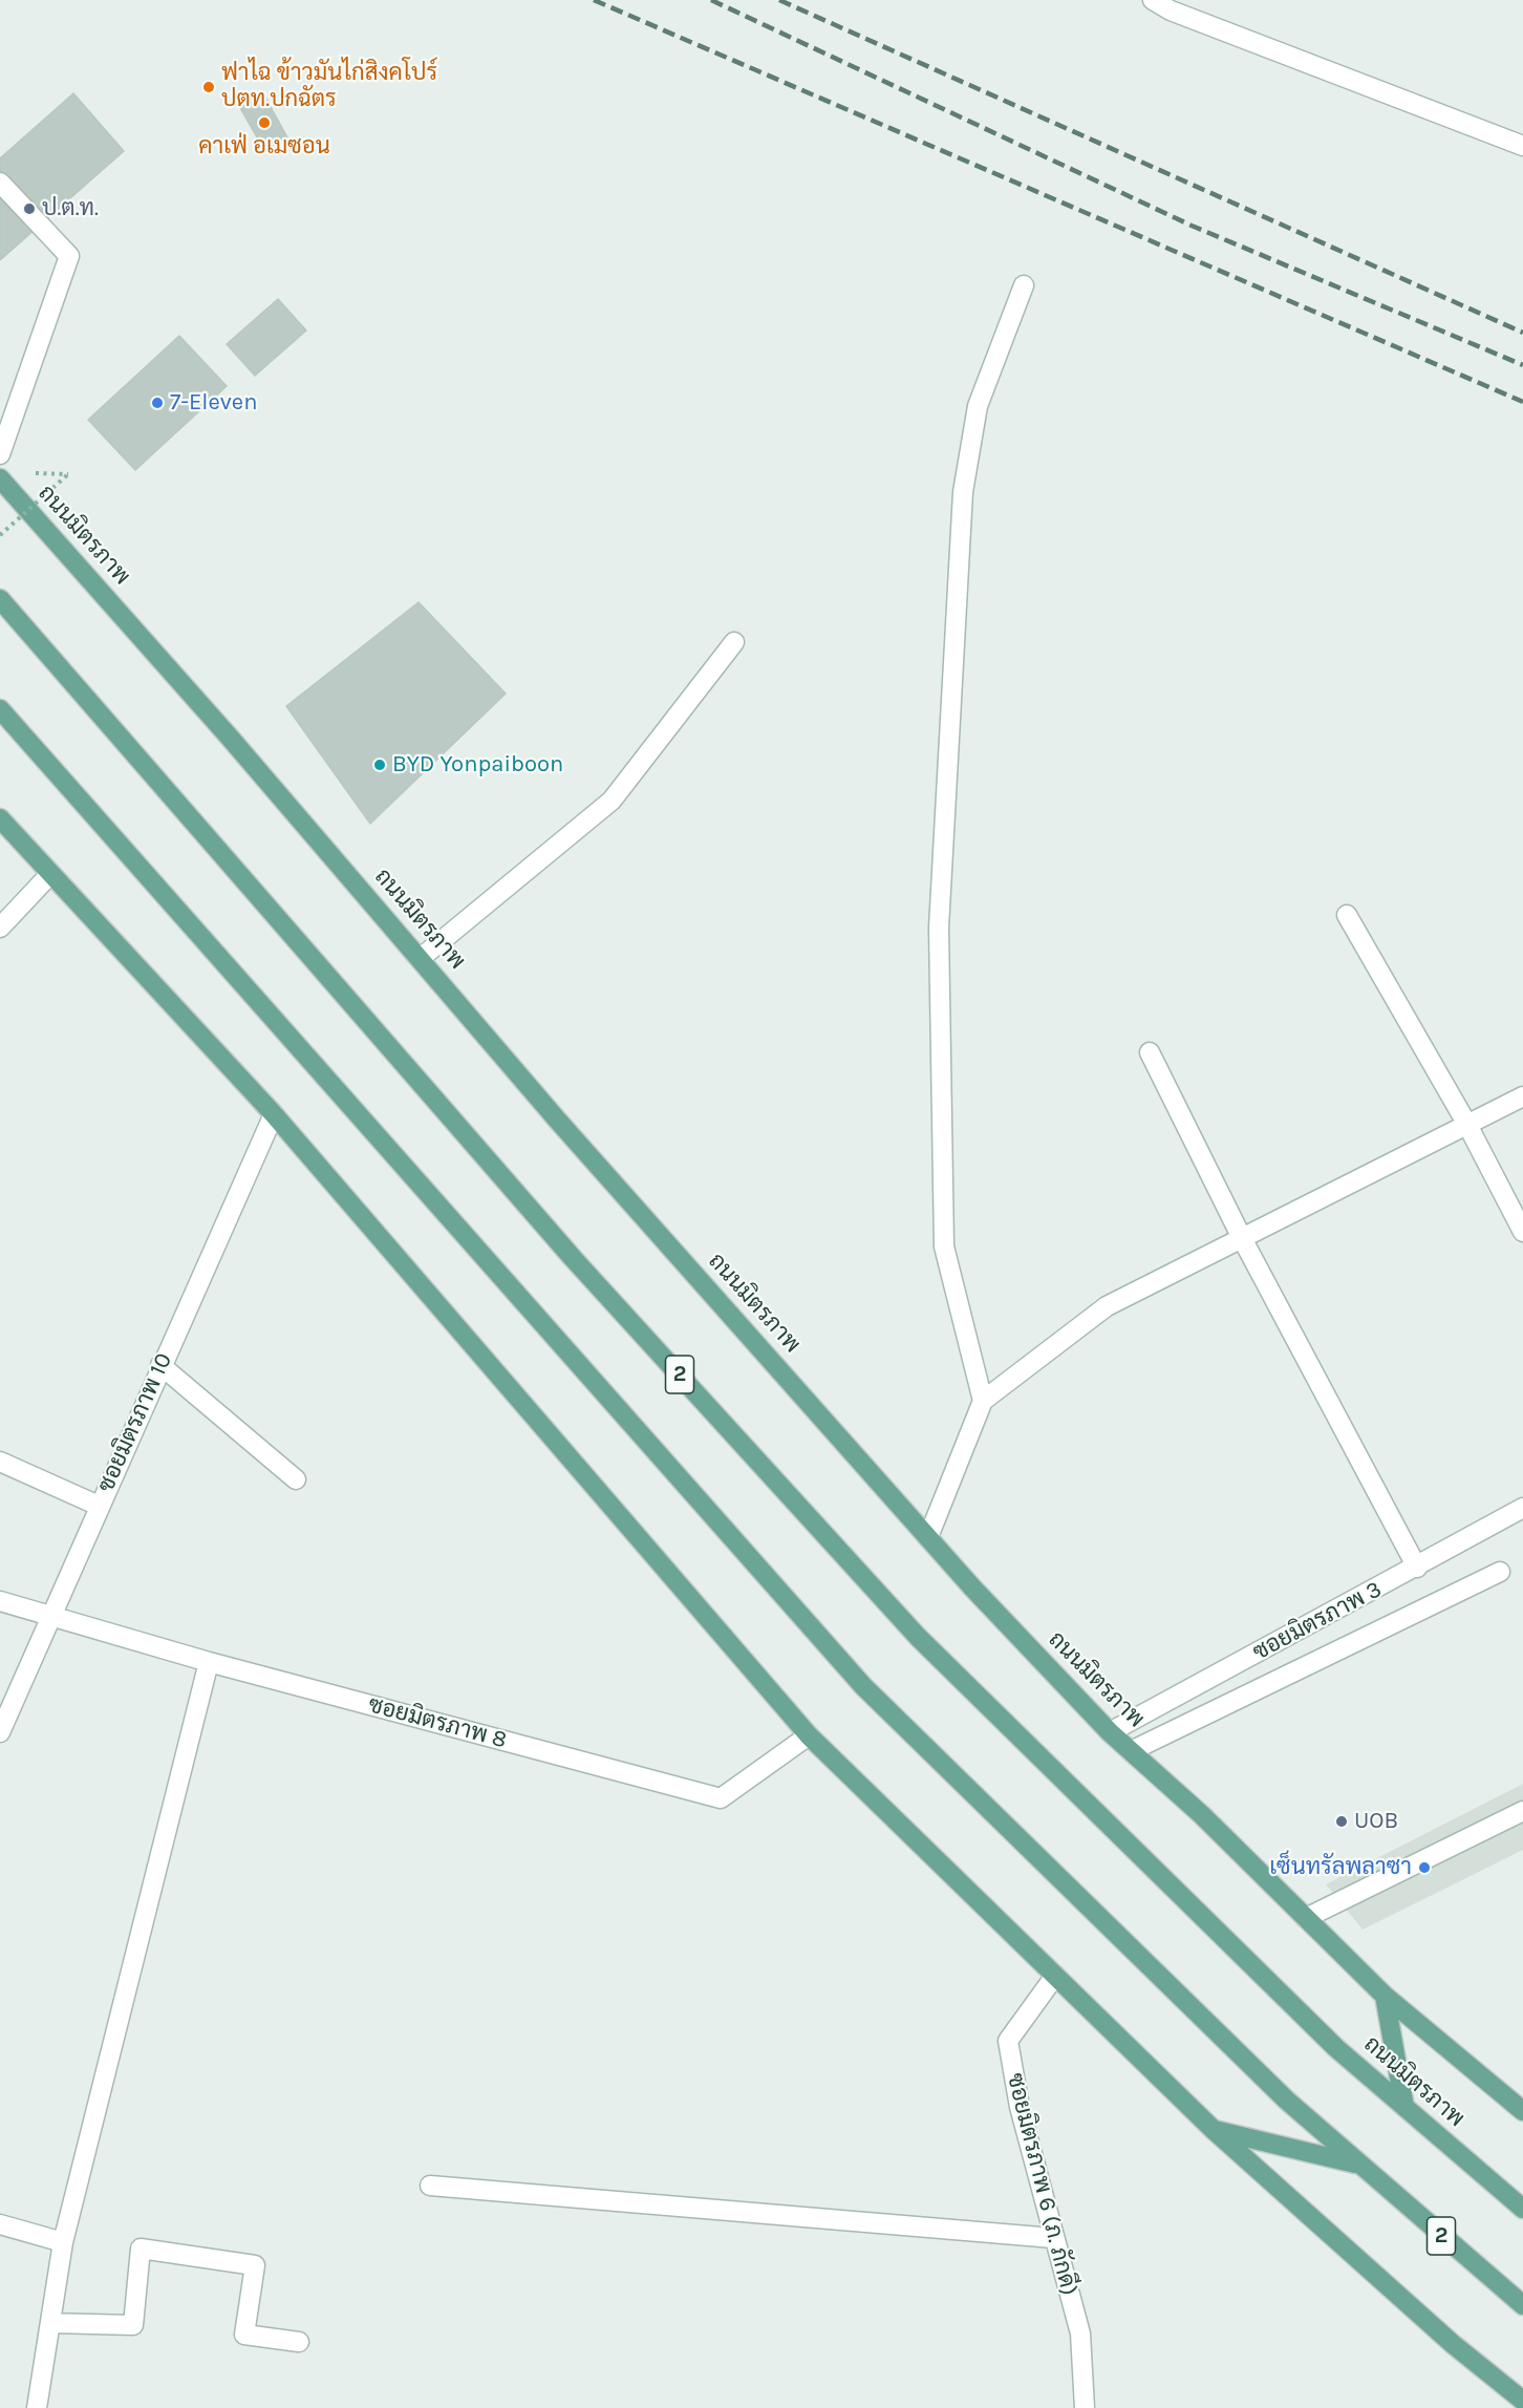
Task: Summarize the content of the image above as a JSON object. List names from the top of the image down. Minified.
{"streets":{"main road":["ถนนมิตรภาพ","2"],"street":["ซอยมิตรภาพ 10","ซอยมิตรภาพ 3","ซอยมิตรภาพ 8","ซอยมิตรภาพ 6 (ภ. ภักดี)"]},"crossings":[["ถนนมิตรภาพ","ซอยมิตรภาพ 3"],["ซอยมิตรภาพ 10","ซอยมิตรภาพ 8"]],"places":["ฟาไฉ ข้าวมันไก่สิงคโปร์ ปตท.ปกฉัตร","คาเฟ่ อเมซอน","ป.ต.ท.","7-Eleven","BYD Yonpaiboon","UOB","เซ็นทรัลพลาซา"]}
